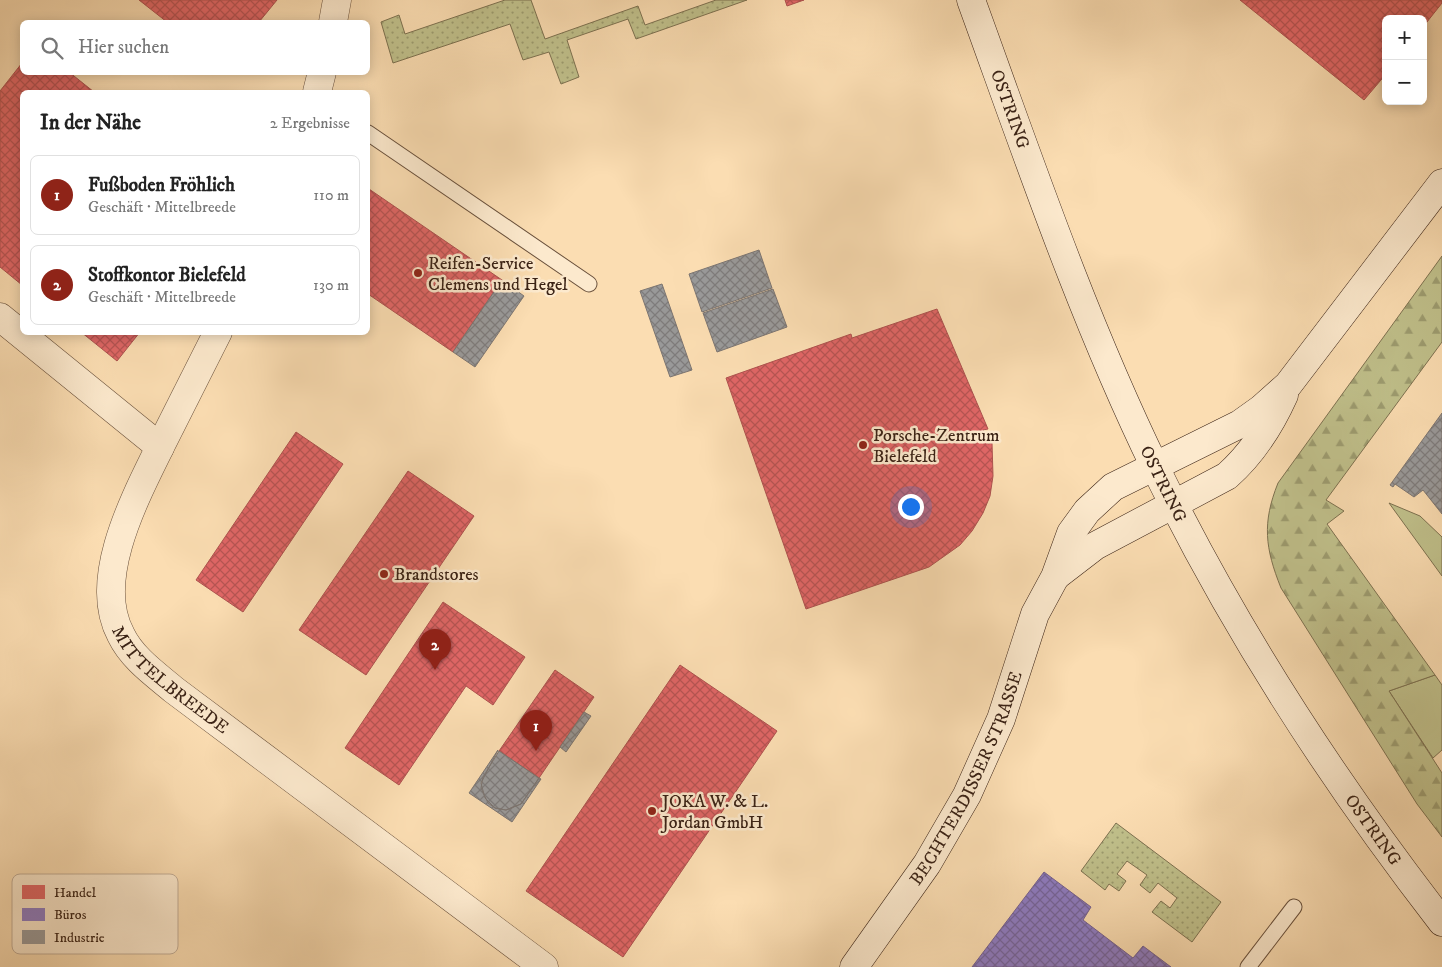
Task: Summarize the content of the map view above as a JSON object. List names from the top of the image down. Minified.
{"streets":{"street":["OSTRING","MITTELBREEDE","BECHTERDISSER STRASSE"]},"crossings":[["OSTRING","BECHTERDISSER STRASSE"]],"places":["Reifen-Service Clemens und Hegel","Porsche-Zentrum Bielefeld","Brandstores","JOKA W. & L. Jordan GmbH"],"legend":["Handel","Büros","Industrie"],"page":{"map_buttons":["+","−"],"search":"Hier suchen","heading":["In der Nähe","2 Ergebnisse"],"list":[{"mark":"1","name":"Fußboden Fröhlich","note":"Geschäft · Mittelbreede","value":"110 m"},{"mark":"2","name":"Stoffkontor Bielefeld","note":"Geschäft · Mittelbreede","value":"130 m"}],"pins":["2","1"]}}
